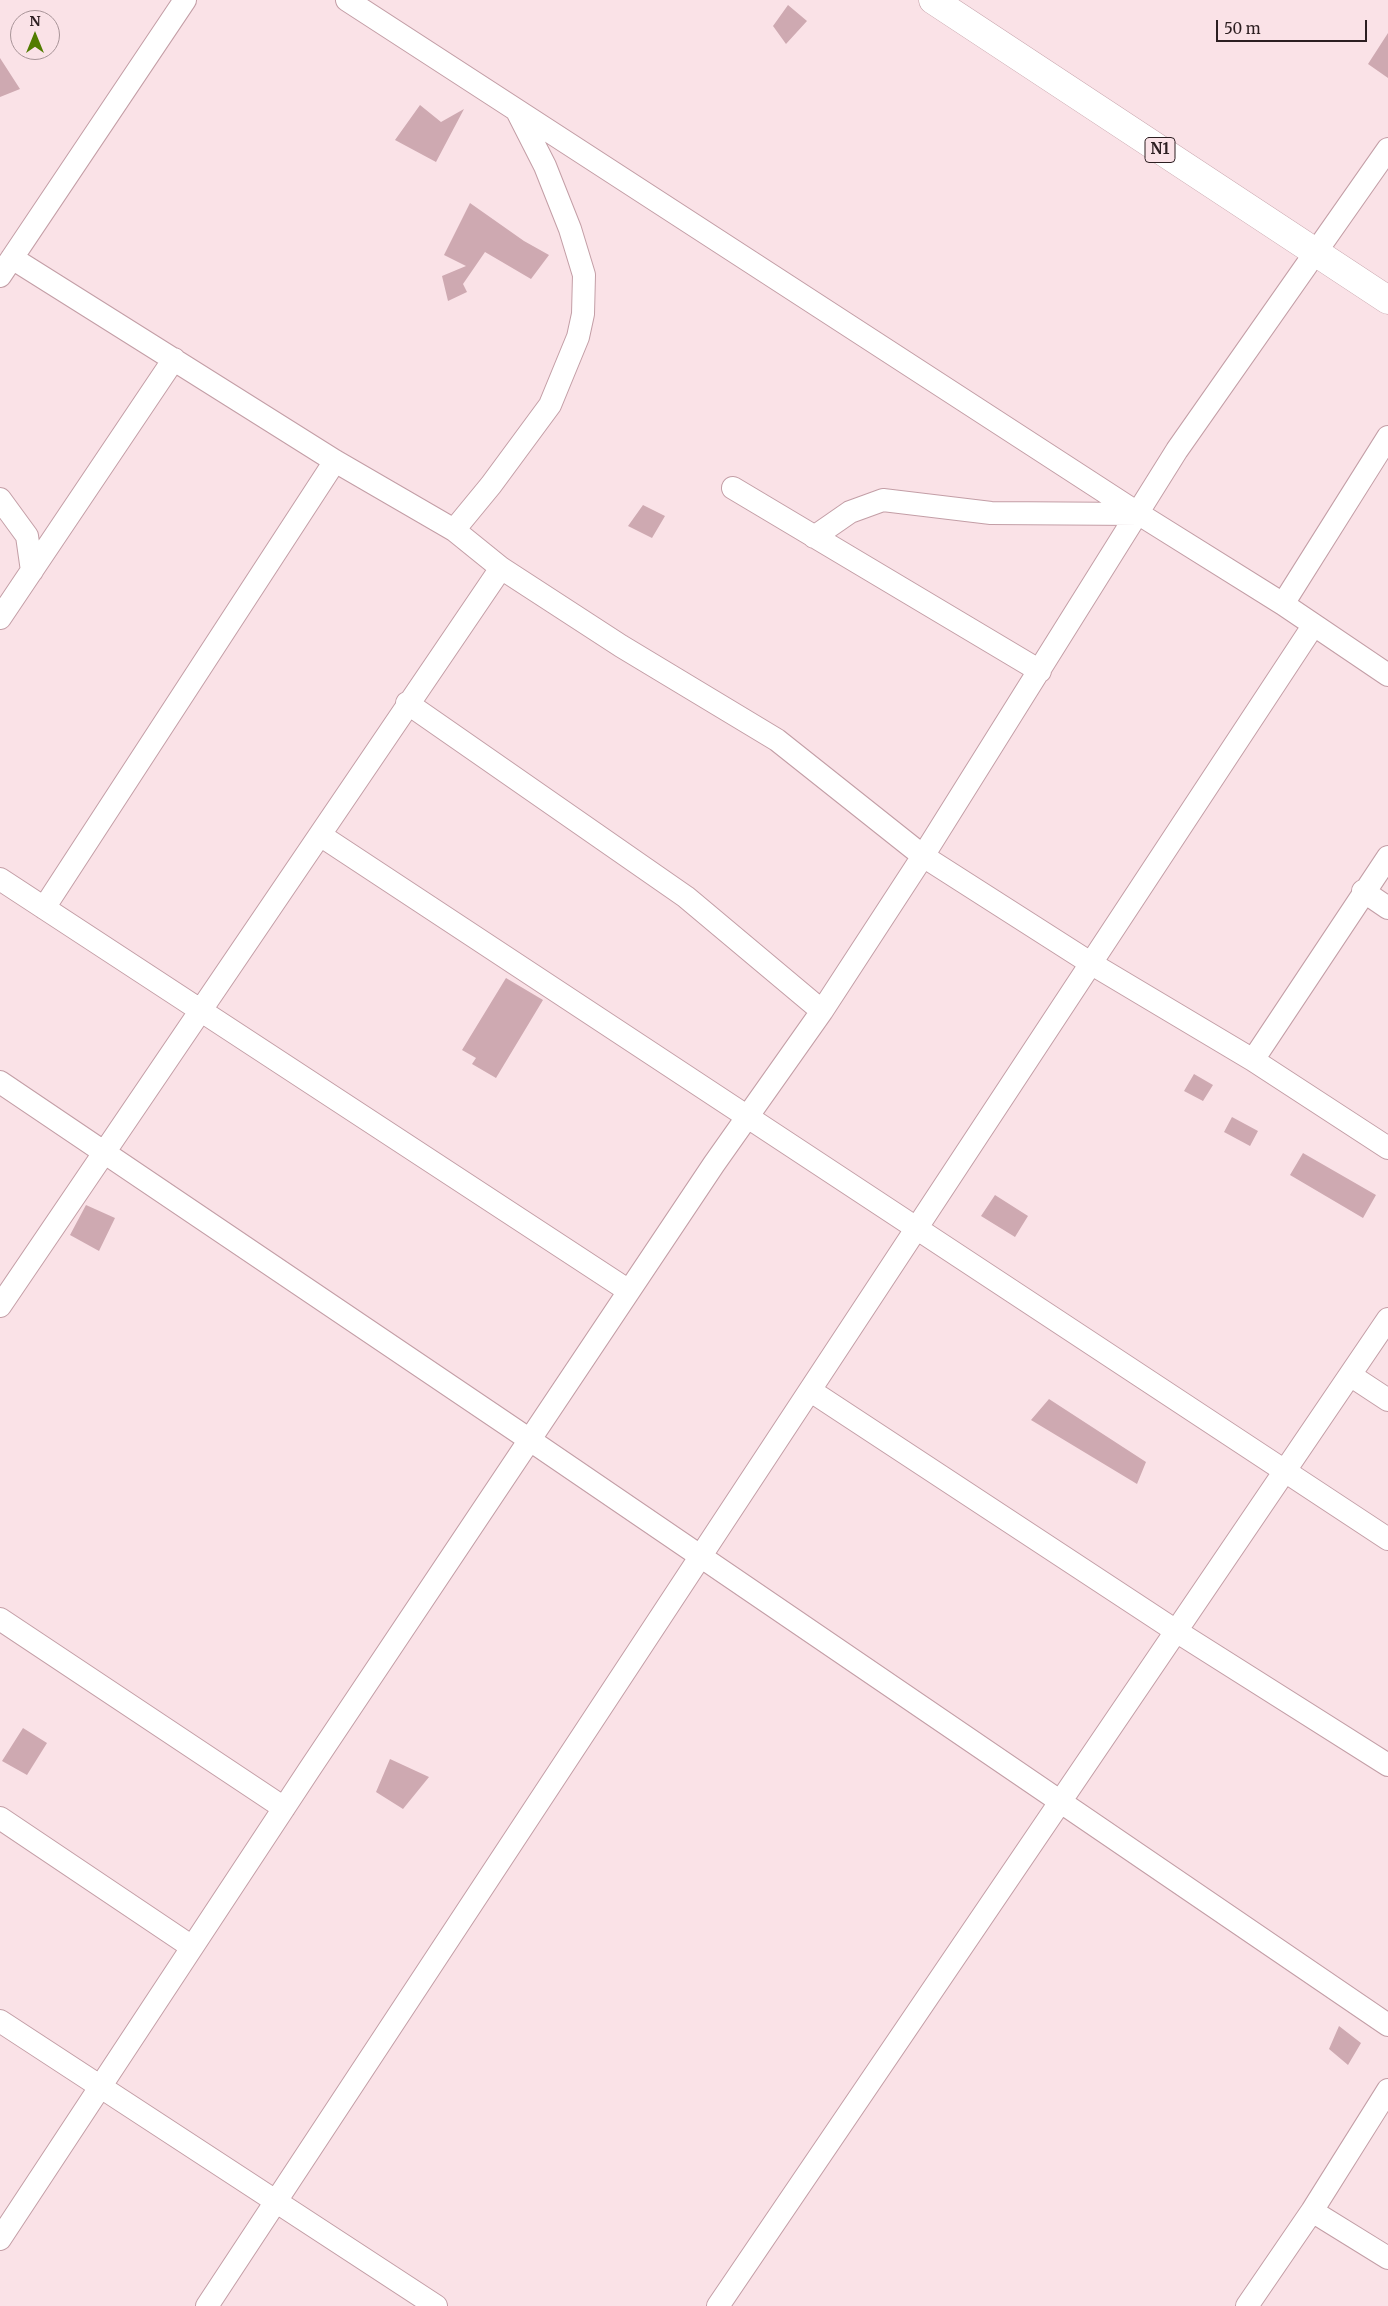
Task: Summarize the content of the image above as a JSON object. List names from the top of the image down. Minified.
{"streets":{"main road":["N1"]},"scale_bar":"50 m","north":"top"}
